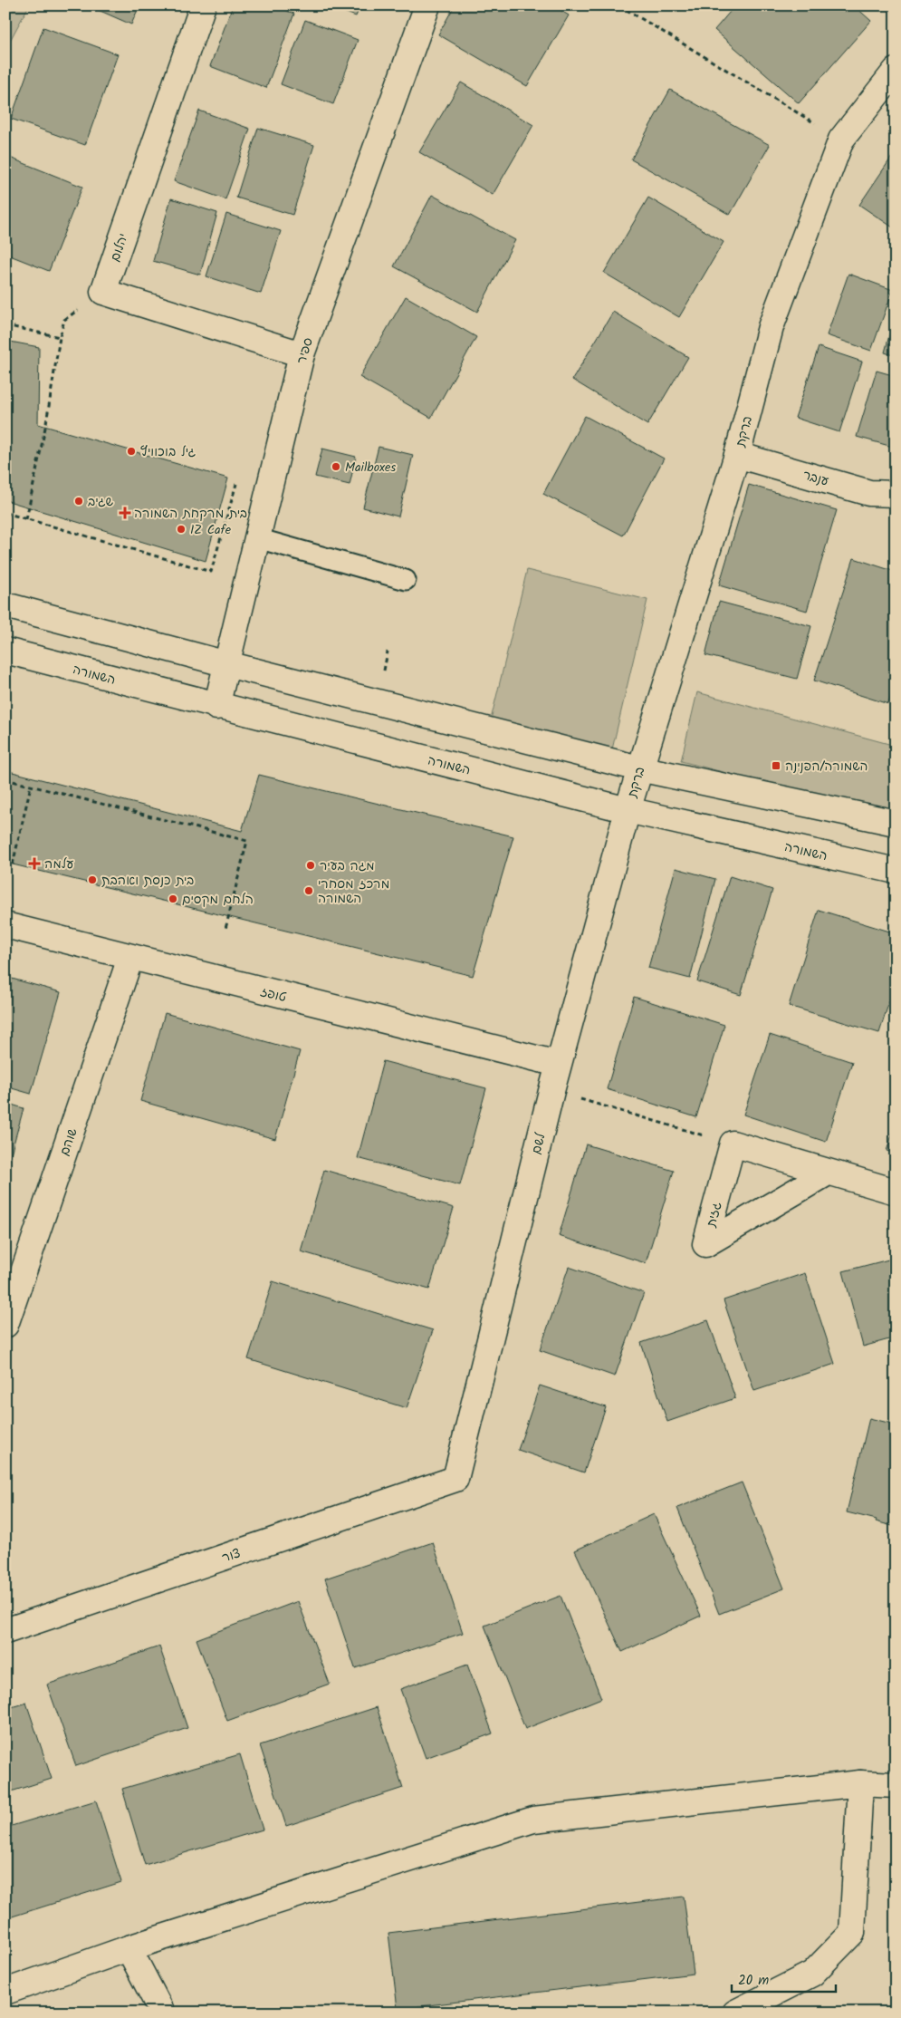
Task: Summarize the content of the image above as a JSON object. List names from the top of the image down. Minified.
{"streets":{"street":["יהלום","ספיר","ברקת","ענבר","השמורה","טופז","שוהם","לשם","גזית","צור"]},"crossings":[["ספיר","השמורה"],["ברקת","ענבר"],["ברקת","השמורה"],["טופז","שוהם"],["טופז","לשם"],["לשם","צור"]],"places":{"other":["גיל בוכוויץ","Mailboxes","שגיב","IZ Cafe","מגה בעיר","בית כנסת ואהבת","מרכז מסחרי השמורה","הלחם מקסים"],"health":["בית מרקחת השמורה","עלמה"],"transit":["השמורה/הפנינה"]},"scale_bar":"20 m"}
